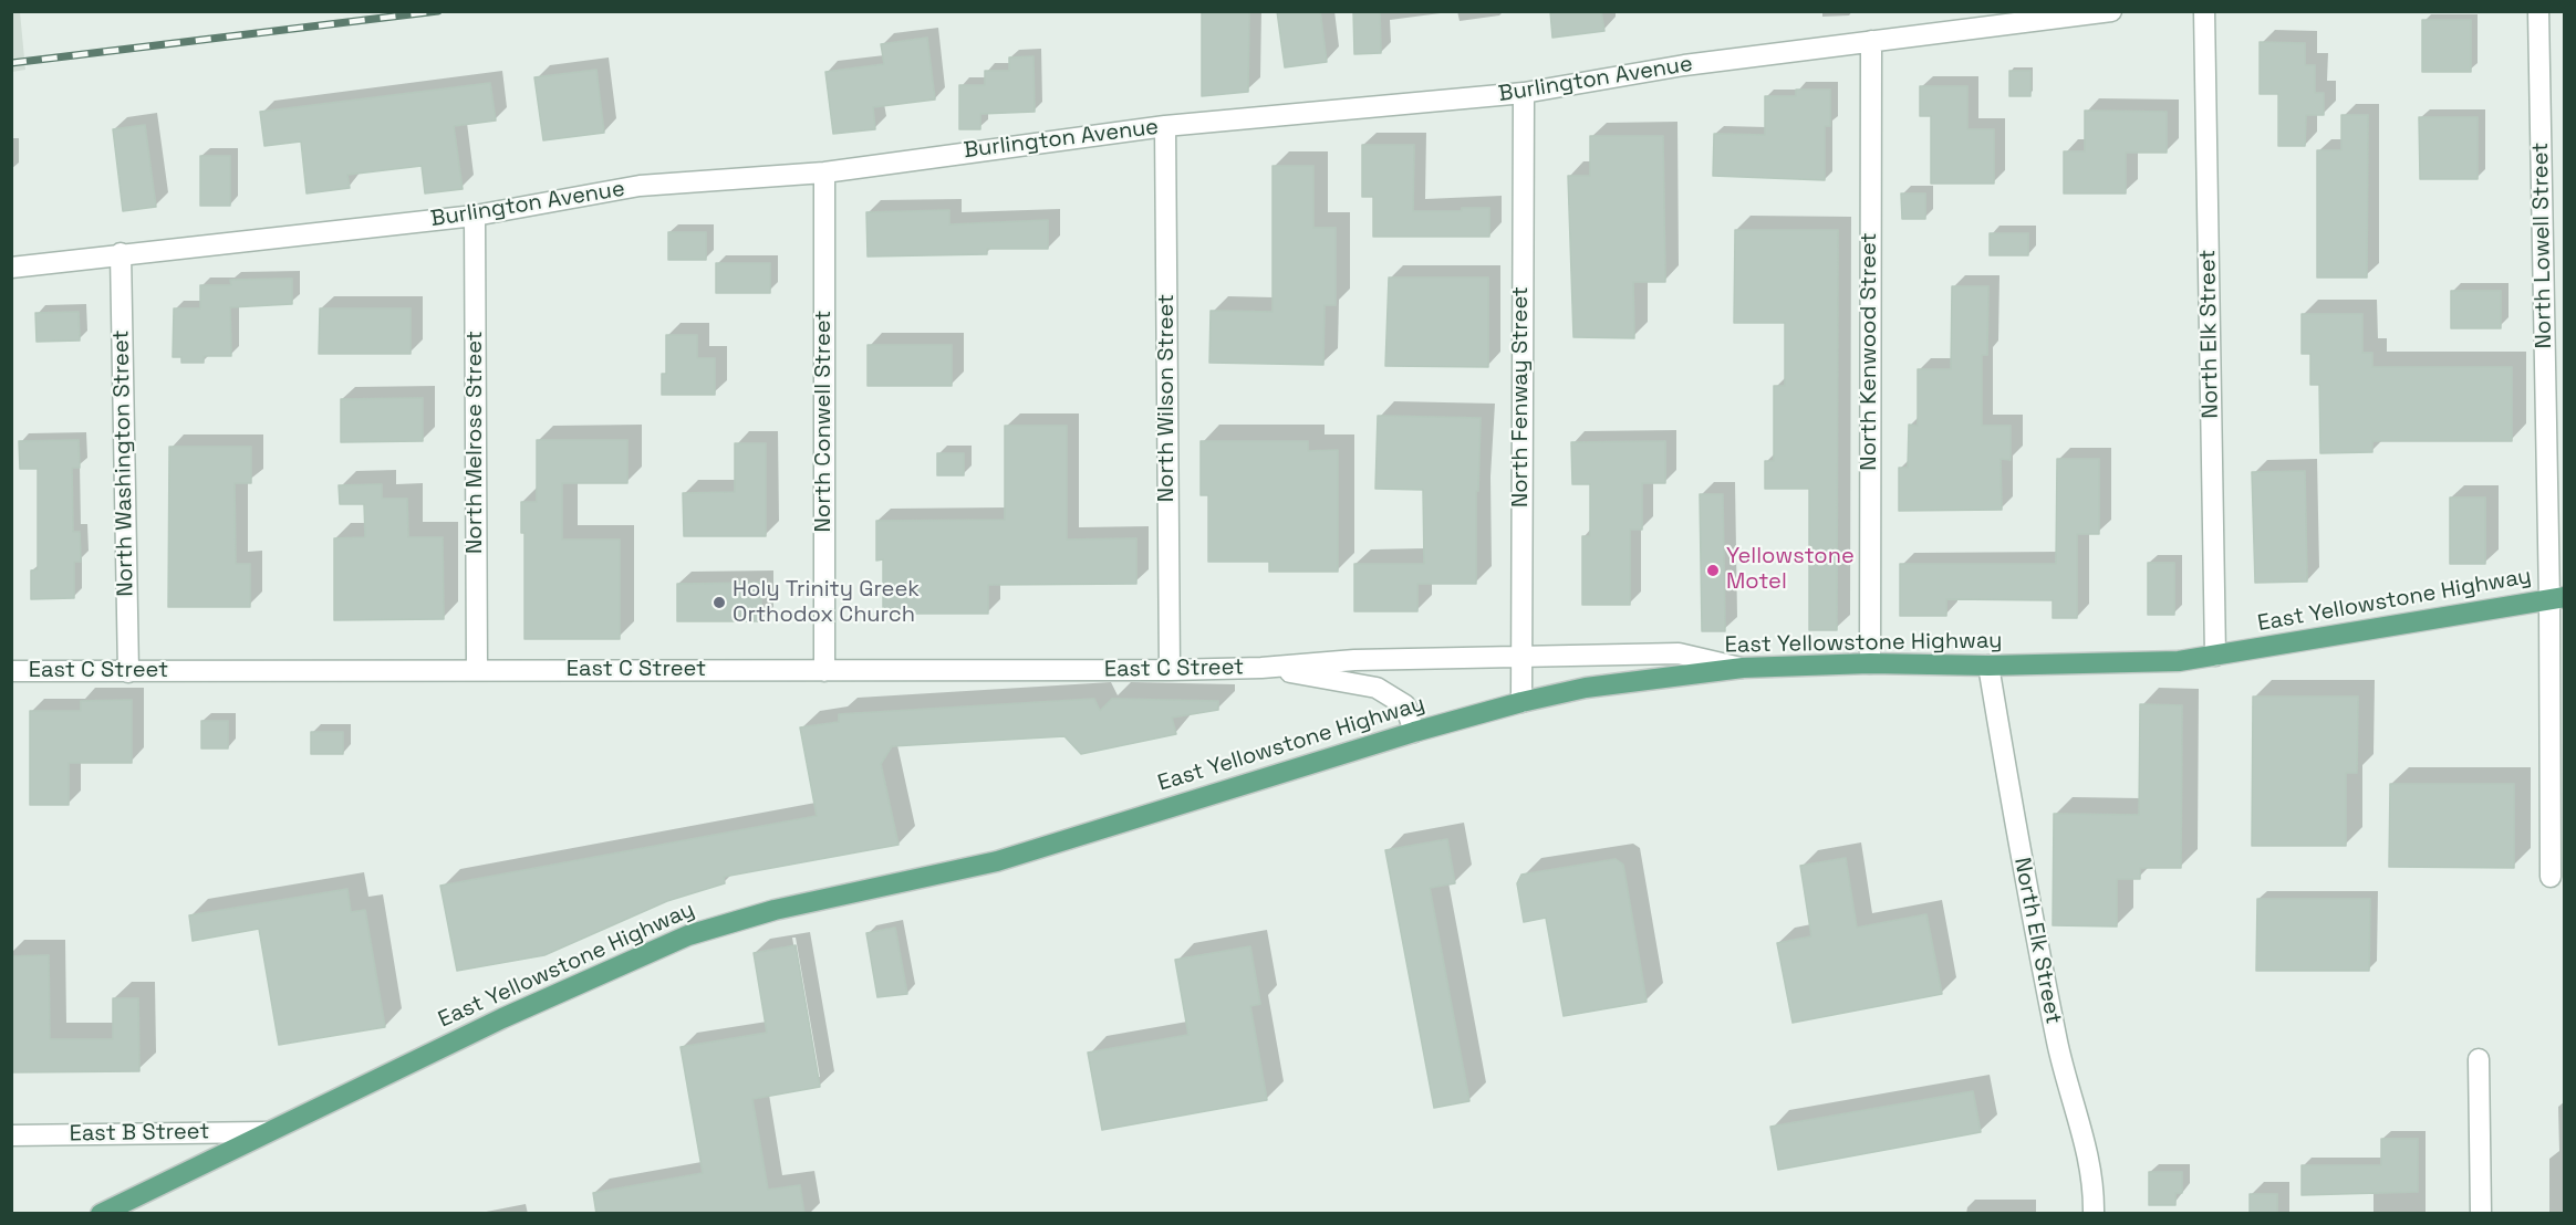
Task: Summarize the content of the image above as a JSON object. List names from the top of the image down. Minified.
{"streets":{"main road":["East Yellowstone Highway"],"street":["Burlington Avenue","North Lowell Street","North Elk Street","North Kenwood Street","North Fenway Street","North Wilson Street","North Conwell Street","North Melrose Street","North Washington Street","East C Street","East B Street"]},"crossings":[["Burlington Avenue","North Kenwood Street"],["Burlington Avenue","North Fenway Street"],["Burlington Avenue","North Wilson Street"],["Burlington Avenue","North Conwell Street"],["Burlington Avenue","North Melrose Street"],["Burlington Avenue","North Washington Street"],["North Lowell Street","East Yellowstone Highway"],["North Elk Street","East Yellowstone Highway"],["North Kenwood Street","East Yellowstone Highway"],["North Fenway Street","East Yellowstone Highway"],["North Fenway Street","East C Street"],["North Wilson Street","East C Street"],["North Conwell Street","East C Street"],["North Melrose Street","East C Street"],["North Washington Street","East C Street"],["East Yellowstone Highway","East C Street"],["East Yellowstone Highway","East B Street"]],"places":["Yellowstone Motel","Holy Trinity Greek Orthodox Church"]}
